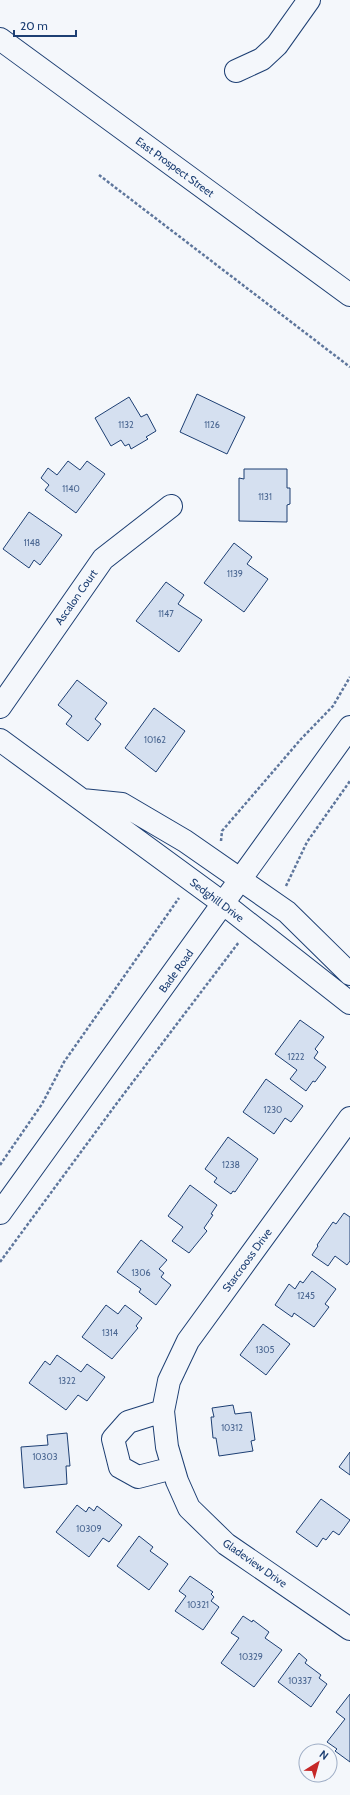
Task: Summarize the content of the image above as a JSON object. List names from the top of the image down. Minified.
{"streets":{"street":["East Prospect Street","Ascalon Court","Sedghill Drive","Bade Road","Starcrooss Drive","Gladeview Drive"]},"crossings":[["Sedghill Drive","Bade Road"],["Starcrooss Drive","Gladeview Drive"]],"house_numbers":["1132","1126","1140","1131","1148","1139","1147","10162","1222","1230","1238","1306","1245","1314","1305","1322","10312","10303","10309","10321","10329","10337"],"scale_bar":"20 m","north":"top right"}
